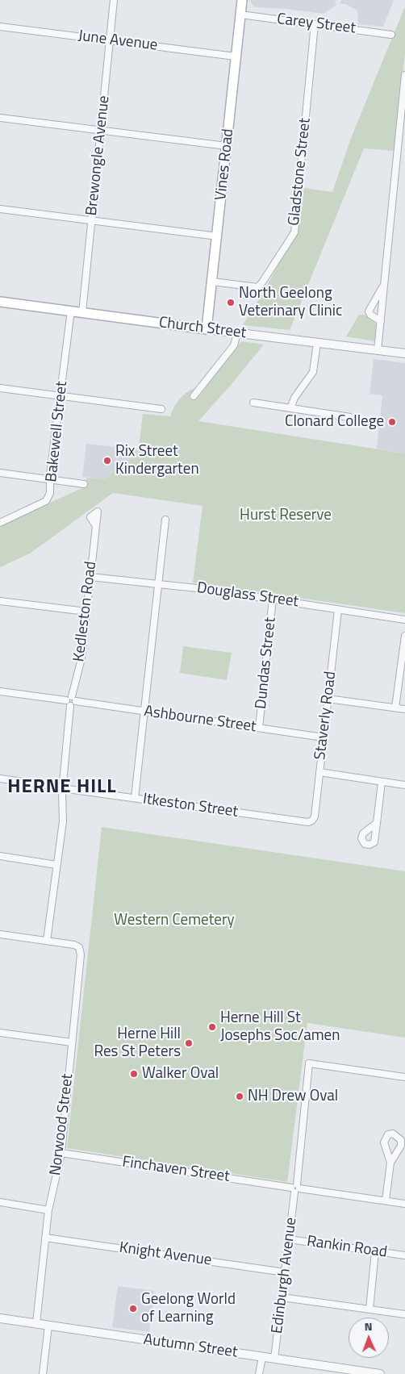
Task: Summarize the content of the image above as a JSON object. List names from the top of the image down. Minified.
{"streets":{"main road":["Vines Road","Church Street"],"street":["Carey Street","June Avenue","Brewongle Avenue","Gladstone Street","Bakewell Street","Douglass Street","Kedleston Road","Dundas Street","Staverly Road","Ashbourne Street","Itkeston Street","Norwood Street","Finchaven Street","Rankin Road","Knight Avenue","Edinburgh Avenue","Autumn Street"]},"crossings":[["Carey Street","Vines Road"],["Carey Street","Gladstone Street"],["June Avenue","Brewongle Avenue"],["June Avenue","Vines Road"],["Brewongle Avenue","Church Street"],["Vines Road","Gladstone Street"],["Vines Road","Church Street"],["Church Street","Bakewell Street"],["Douglass Street","Kedleston Road"],["Douglass Street","Dundas Street"],["Douglass Street","Staverly Road"],["Kedleston Road","Ashbourne Street"],["Dundas Street","Ashbourne Street"],["Staverly Road","Ashbourne Street"],["Staverly Road","Itkeston Street"],["Norwood Street","Finchaven Street"],["Norwood Street","Knight Avenue"],["Norwood Street","Autumn Street"],["Finchaven Street","Edinburgh Avenue"],["Rankin Road","Edinburgh Avenue"],["Knight Avenue","Edinburgh Avenue"],["Edinburgh Avenue","Autumn Street"]],"districts":["HERNE HILL"],"parks":["Hurst Reserve","Western Cemetery"],"places":["North Geelong Veterinary Clinic","Clonard College","Rix Street Kindergarten","Herne Hill St Josephs Soc/amen","Herne Hill Res St Peters","Walker Oval","NH Drew Oval","Geelong World of Learning"],"north":"top"}
